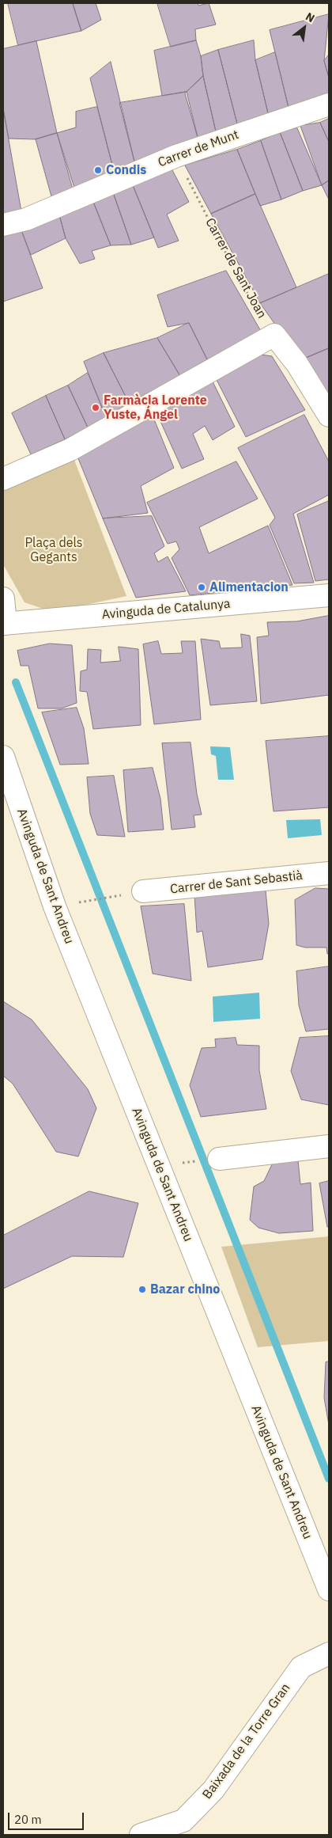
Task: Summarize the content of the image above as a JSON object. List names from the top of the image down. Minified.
{"streets":{"street":["Carrer de Munt","Avinguda de Catalunya","Avinguda de Sant Andreu","Carrer de Sant Sebastià","Baixada de la Torre Gran"],"path":["Carrer de Sant Joan"]},"crossings":[["Carrer de Munt","Carrer de Sant Joan"]],"parks":["Plaça dels Gegants"],"places":["Condis","Farmàcia Lorente Yuste, Ángel","Alimentacion","Bazar chino"],"scale_bar":"20 m","north":"top right"}
